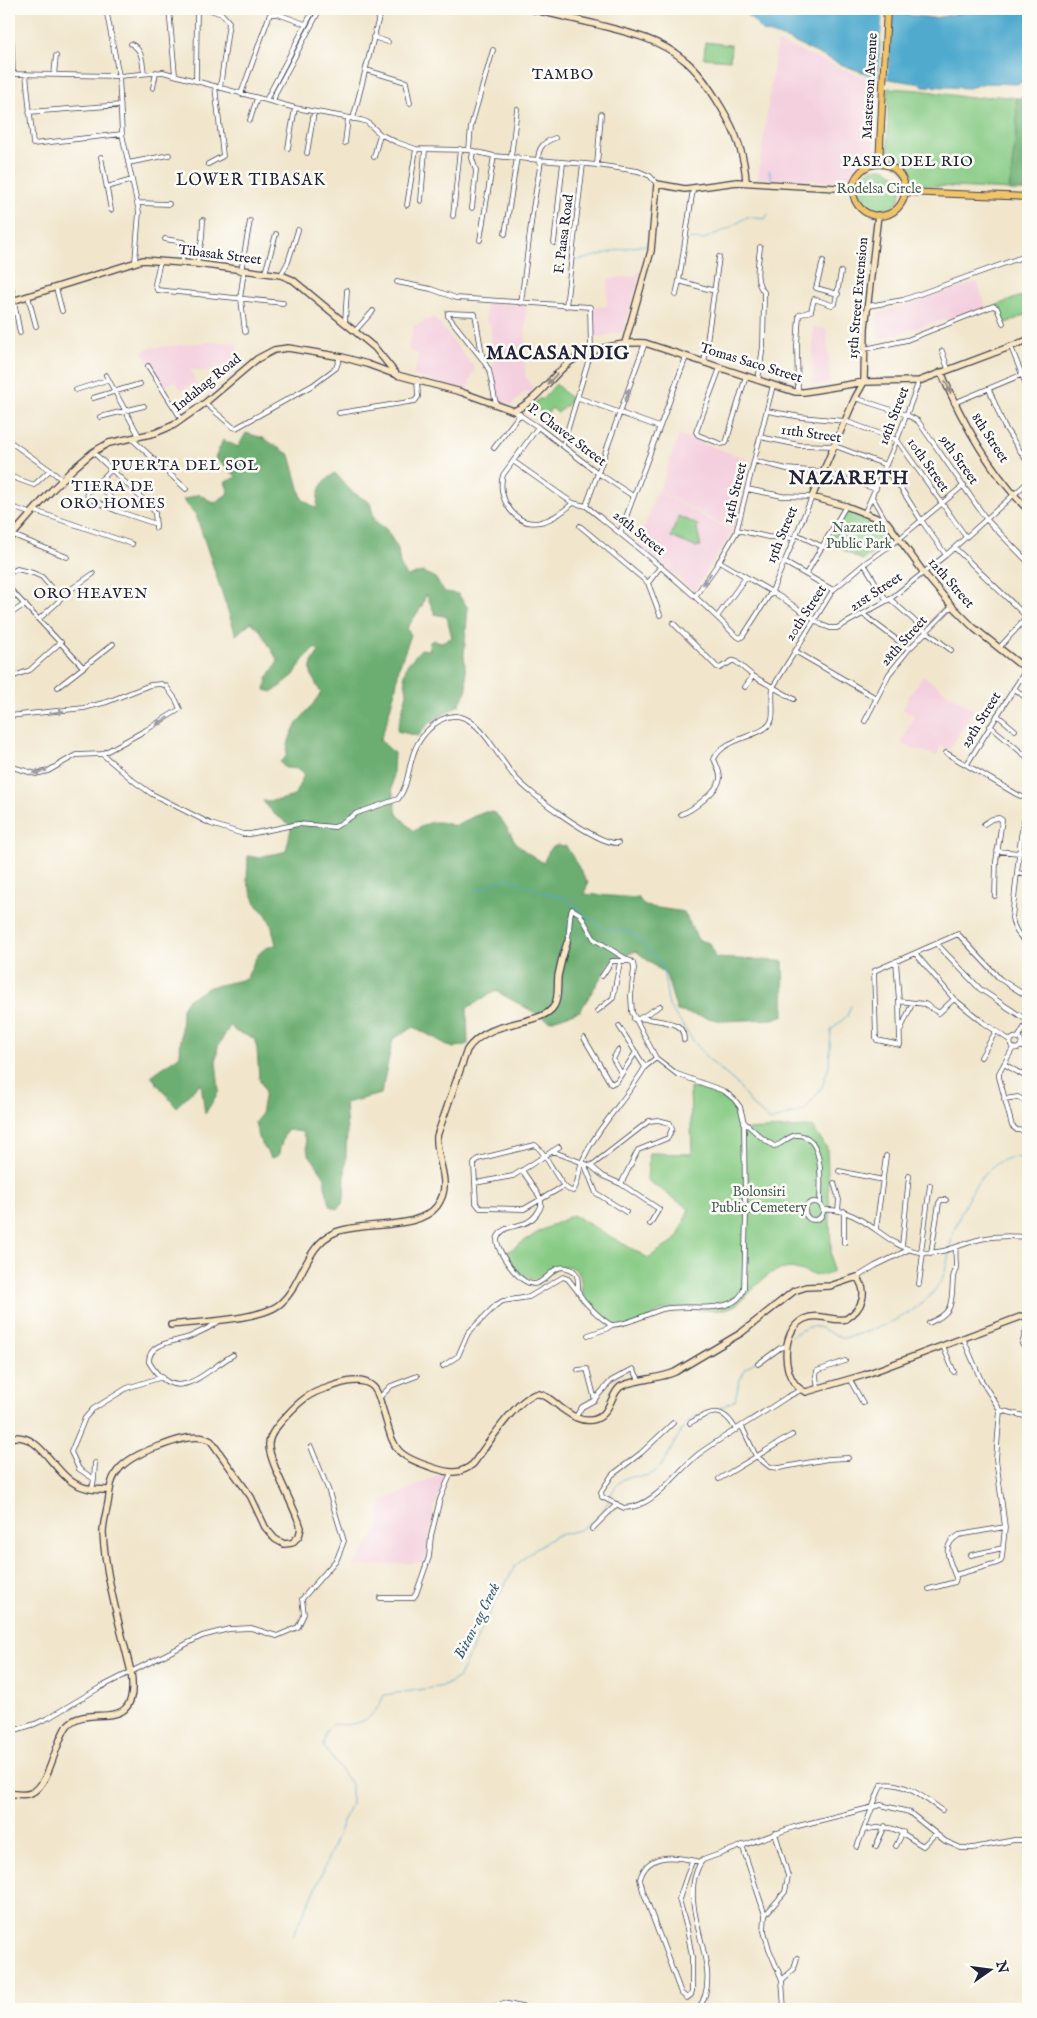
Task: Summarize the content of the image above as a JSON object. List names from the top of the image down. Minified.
{"streets":{"main road":["Masterson Avenue","Tibasak Street","15th Street Extension","Tomas Saco Street","Indahag Road","P. Chavez Street","8th Street","15th Street","12th Street"],"street":["F. Paasa Road","16th Street","11th Street","9th Street","10th Street","14th Street","26th Street","21st Street","20th Street","28th Street","29th Street"]},"crossings":[["Masterson Avenue","15th Street Extension"],["Tibasak Street","Indahag Road"],["Tibasak Street","P. Chavez Street"],["15th Street Extension","Tomas Saco Street"],["15th Street Extension","15th Street"],["Tomas Saco Street","16th Street"],["Tomas Saco Street","P. Chavez Street"],["Tomas Saco Street","8th Street"],["Tomas Saco Street","14th Street"],["Tomas Saco Street","15th Street"],["Indahag Road","P. Chavez Street"],["16th Street","11th Street"],["16th Street","9th Street"],["16th Street","10th Street"],["16th Street","12th Street"],["11th Street","14th Street"],["11th Street","15th Street"],["11th Street","21st Street"],["11th Street","20th Street"],["8th Street","21st Street"],["9th Street","15th Street"],["9th Street","21st Street"],["9th Street","20th Street"],["10th Street","14th Street"],["10th Street","15th Street"],["10th Street","21st Street"],["10th Street","20th Street"],["14th Street","26th Street"],["14th Street","21st Street"],["26th Street","15th Street"],["15th Street","21st Street"],["12th Street","21st Street"],["12th Street","20th Street"],["12th Street","28th Street"],["12th Street","29th Street"],["21st Street","20th Street"]],"districts":["TAMBO","PASEO DEL RIO","LOWER TIBASAK","MACASANDIG","PUERTA DEL SOL","NAZARETH","TIERA DE ORO HOMES","ORO HEAVEN"],"water":["Bitan-ag Creek"],"parks":["Rodelsa Circle","Nazareth Public Park","Bolonsiri Public Cemetery"],"north":"right"}
